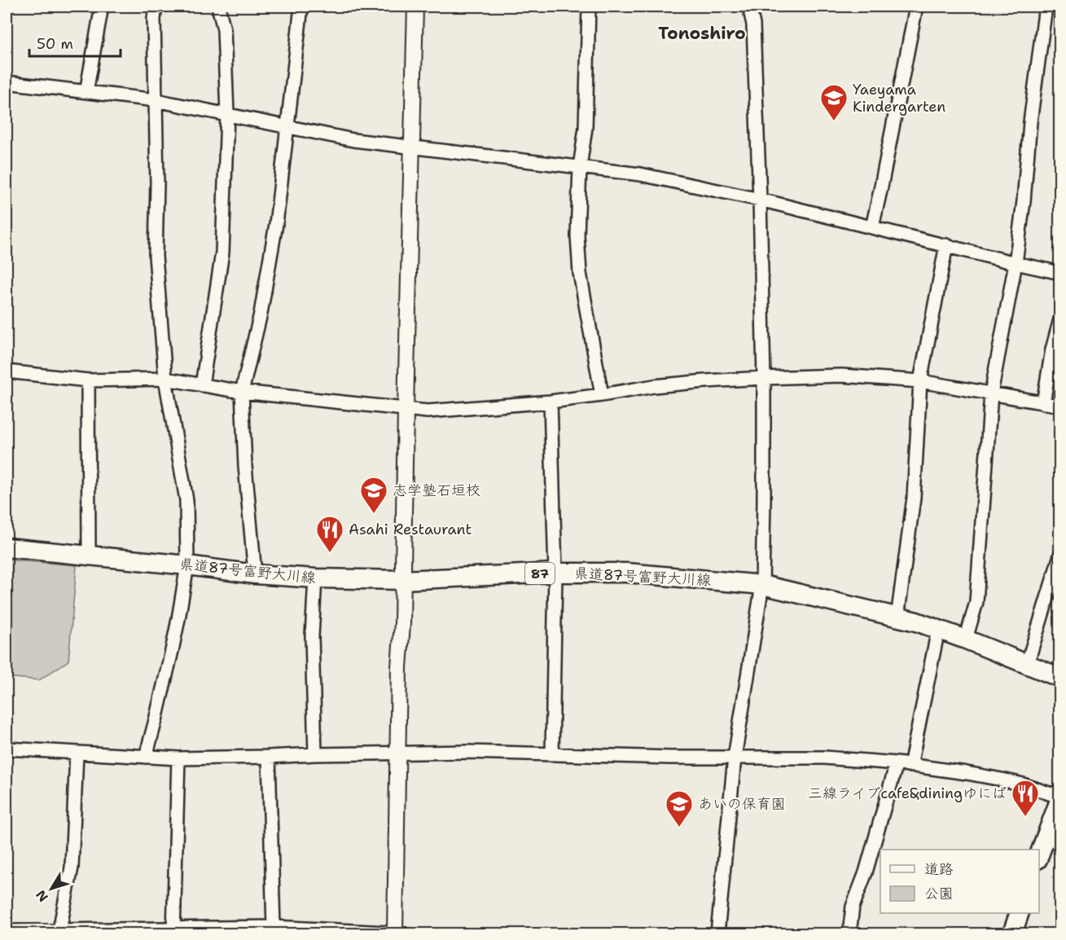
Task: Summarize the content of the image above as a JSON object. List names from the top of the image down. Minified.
{"streets":{"main road":["県道87号富野大川線","87"]},"districts":["Tonoshiro"],"places":{"school or university":["Yaeyama Kindergarten","志学塾石垣校","あいの保育園"],"restaurant":["Asahi Restaurant","三線ライブcafe&diningゆにば"]},"legend":["道路","公園"],"scale_bar":"50 m","north":"bottom left"}
